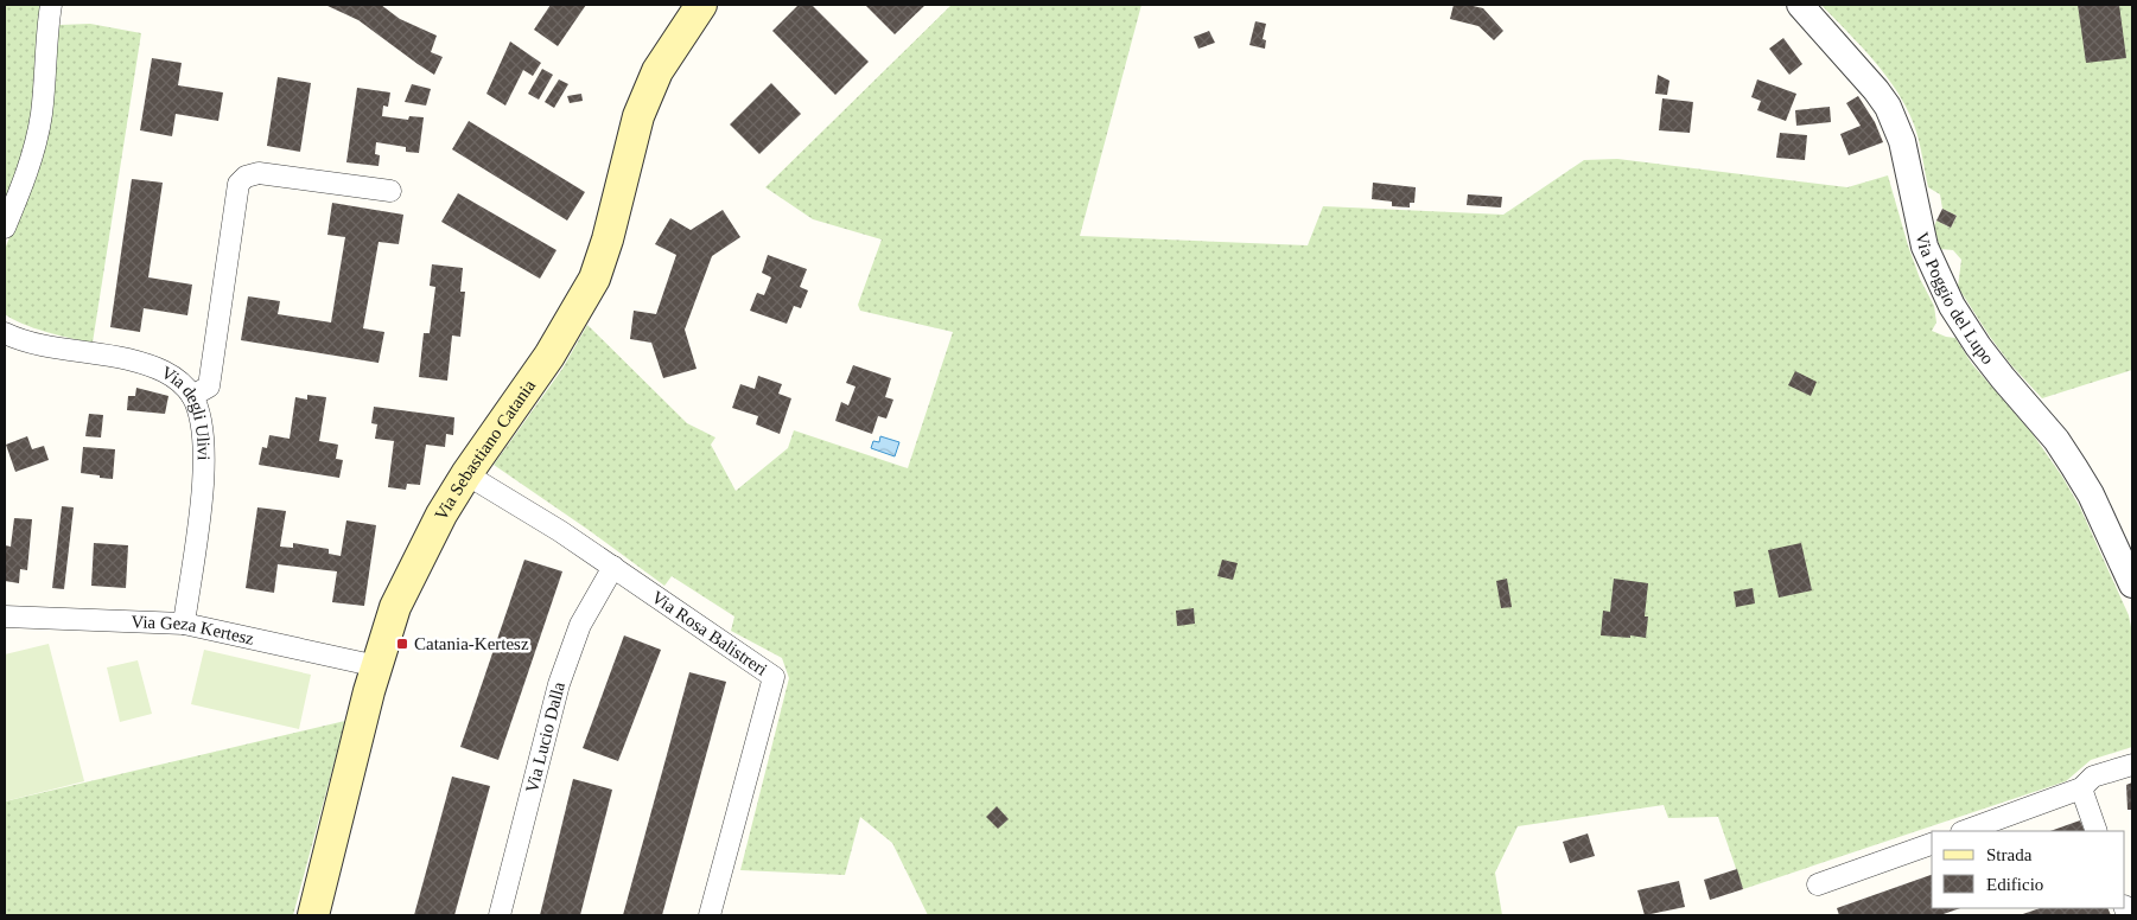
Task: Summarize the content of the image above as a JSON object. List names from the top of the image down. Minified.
{"streets":{"main road":["Via Sebastiano Catania"],"street":["Via Poggio del Lupo","Via degli Ulivi","Via Geza Kertesz","Via Rosa Balistreri","Via Lucio Dalla"]},"crossings":[["Via degli Ulivi","Via Geza Kertesz"],["Via Sebastiano Catania","Via Geza Kertesz"],["Via Sebastiano Catania","Via Rosa Balistreri"],["Via Rosa Balistreri","Via Lucio Dalla"]],"places":{"transit":["Catania-Kertesz"]},"legend":["Strada","Edificio"]}
